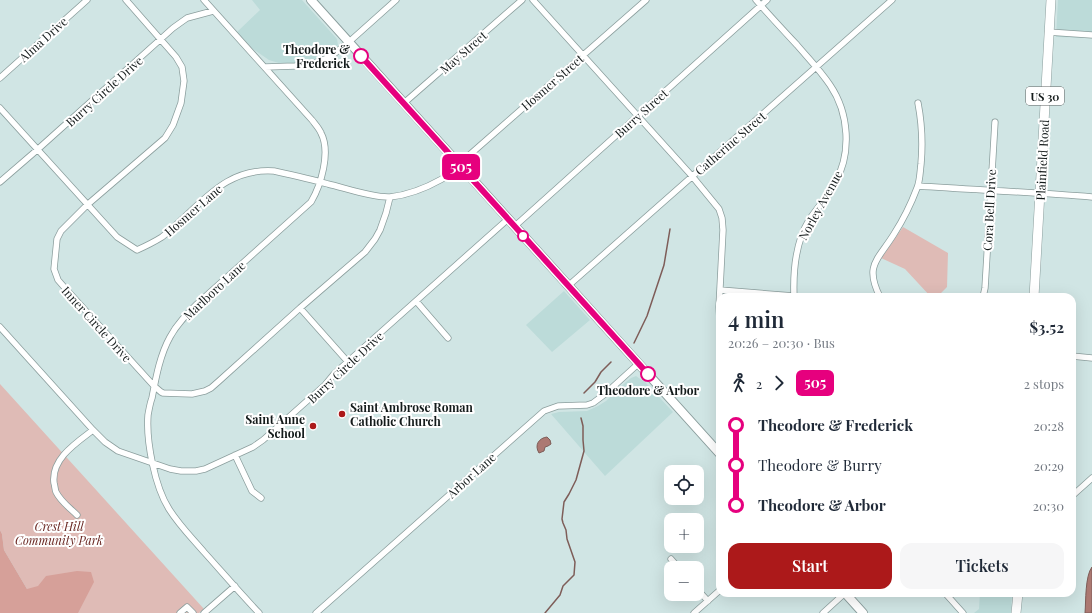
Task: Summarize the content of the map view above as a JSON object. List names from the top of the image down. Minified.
{"streets":{"main road":["US 30","Plainfield Road"],"street":["Alma Drive","May Street","Hosmer Street","Burry Circle Drive","Burry Street","Catherine Street","Norley Avenue","Hosmer Lane","Cora Bell Drive","Marlboro Lane","Inner Circle Drive","Arbor Lane"]},"crossings":[["Hosmer Street","Hosmer Lane"],["Burry Circle Drive","Hosmer Lane"],["Burry Circle Drive","Marlboro Lane"],["Burry Circle Drive","Inner Circle Drive"],["Burry Street","Norley Avenue"],["Catherine Street","Norley Avenue"],["Hosmer Lane","Marlboro Lane"],["Hosmer Lane","Inner Circle Drive"],["Marlboro Lane","Inner Circle Drive"]],"parks":["Crest Hill Community Park"],"places":["Theodore & Frederick","Theodore & Arbor","Saint Ambrose Roman Catholic Church","Saint Anne School"],"lines":["bus line 505"],"page":{"on_map":"505","heading":["4 min","20:26 – 20:30 · Bus","$3.52"],"legs":["2","505","2 stops"],"list":[{"name":"Theodore & Frederick","value":"20:28"},{"name":"Theodore & Burry","value":"20:29"},{"name":"Theodore & Arbor","value":"20:30"}],"map_buttons":["+","−"],"buttons":["Start","Tickets"]}}
